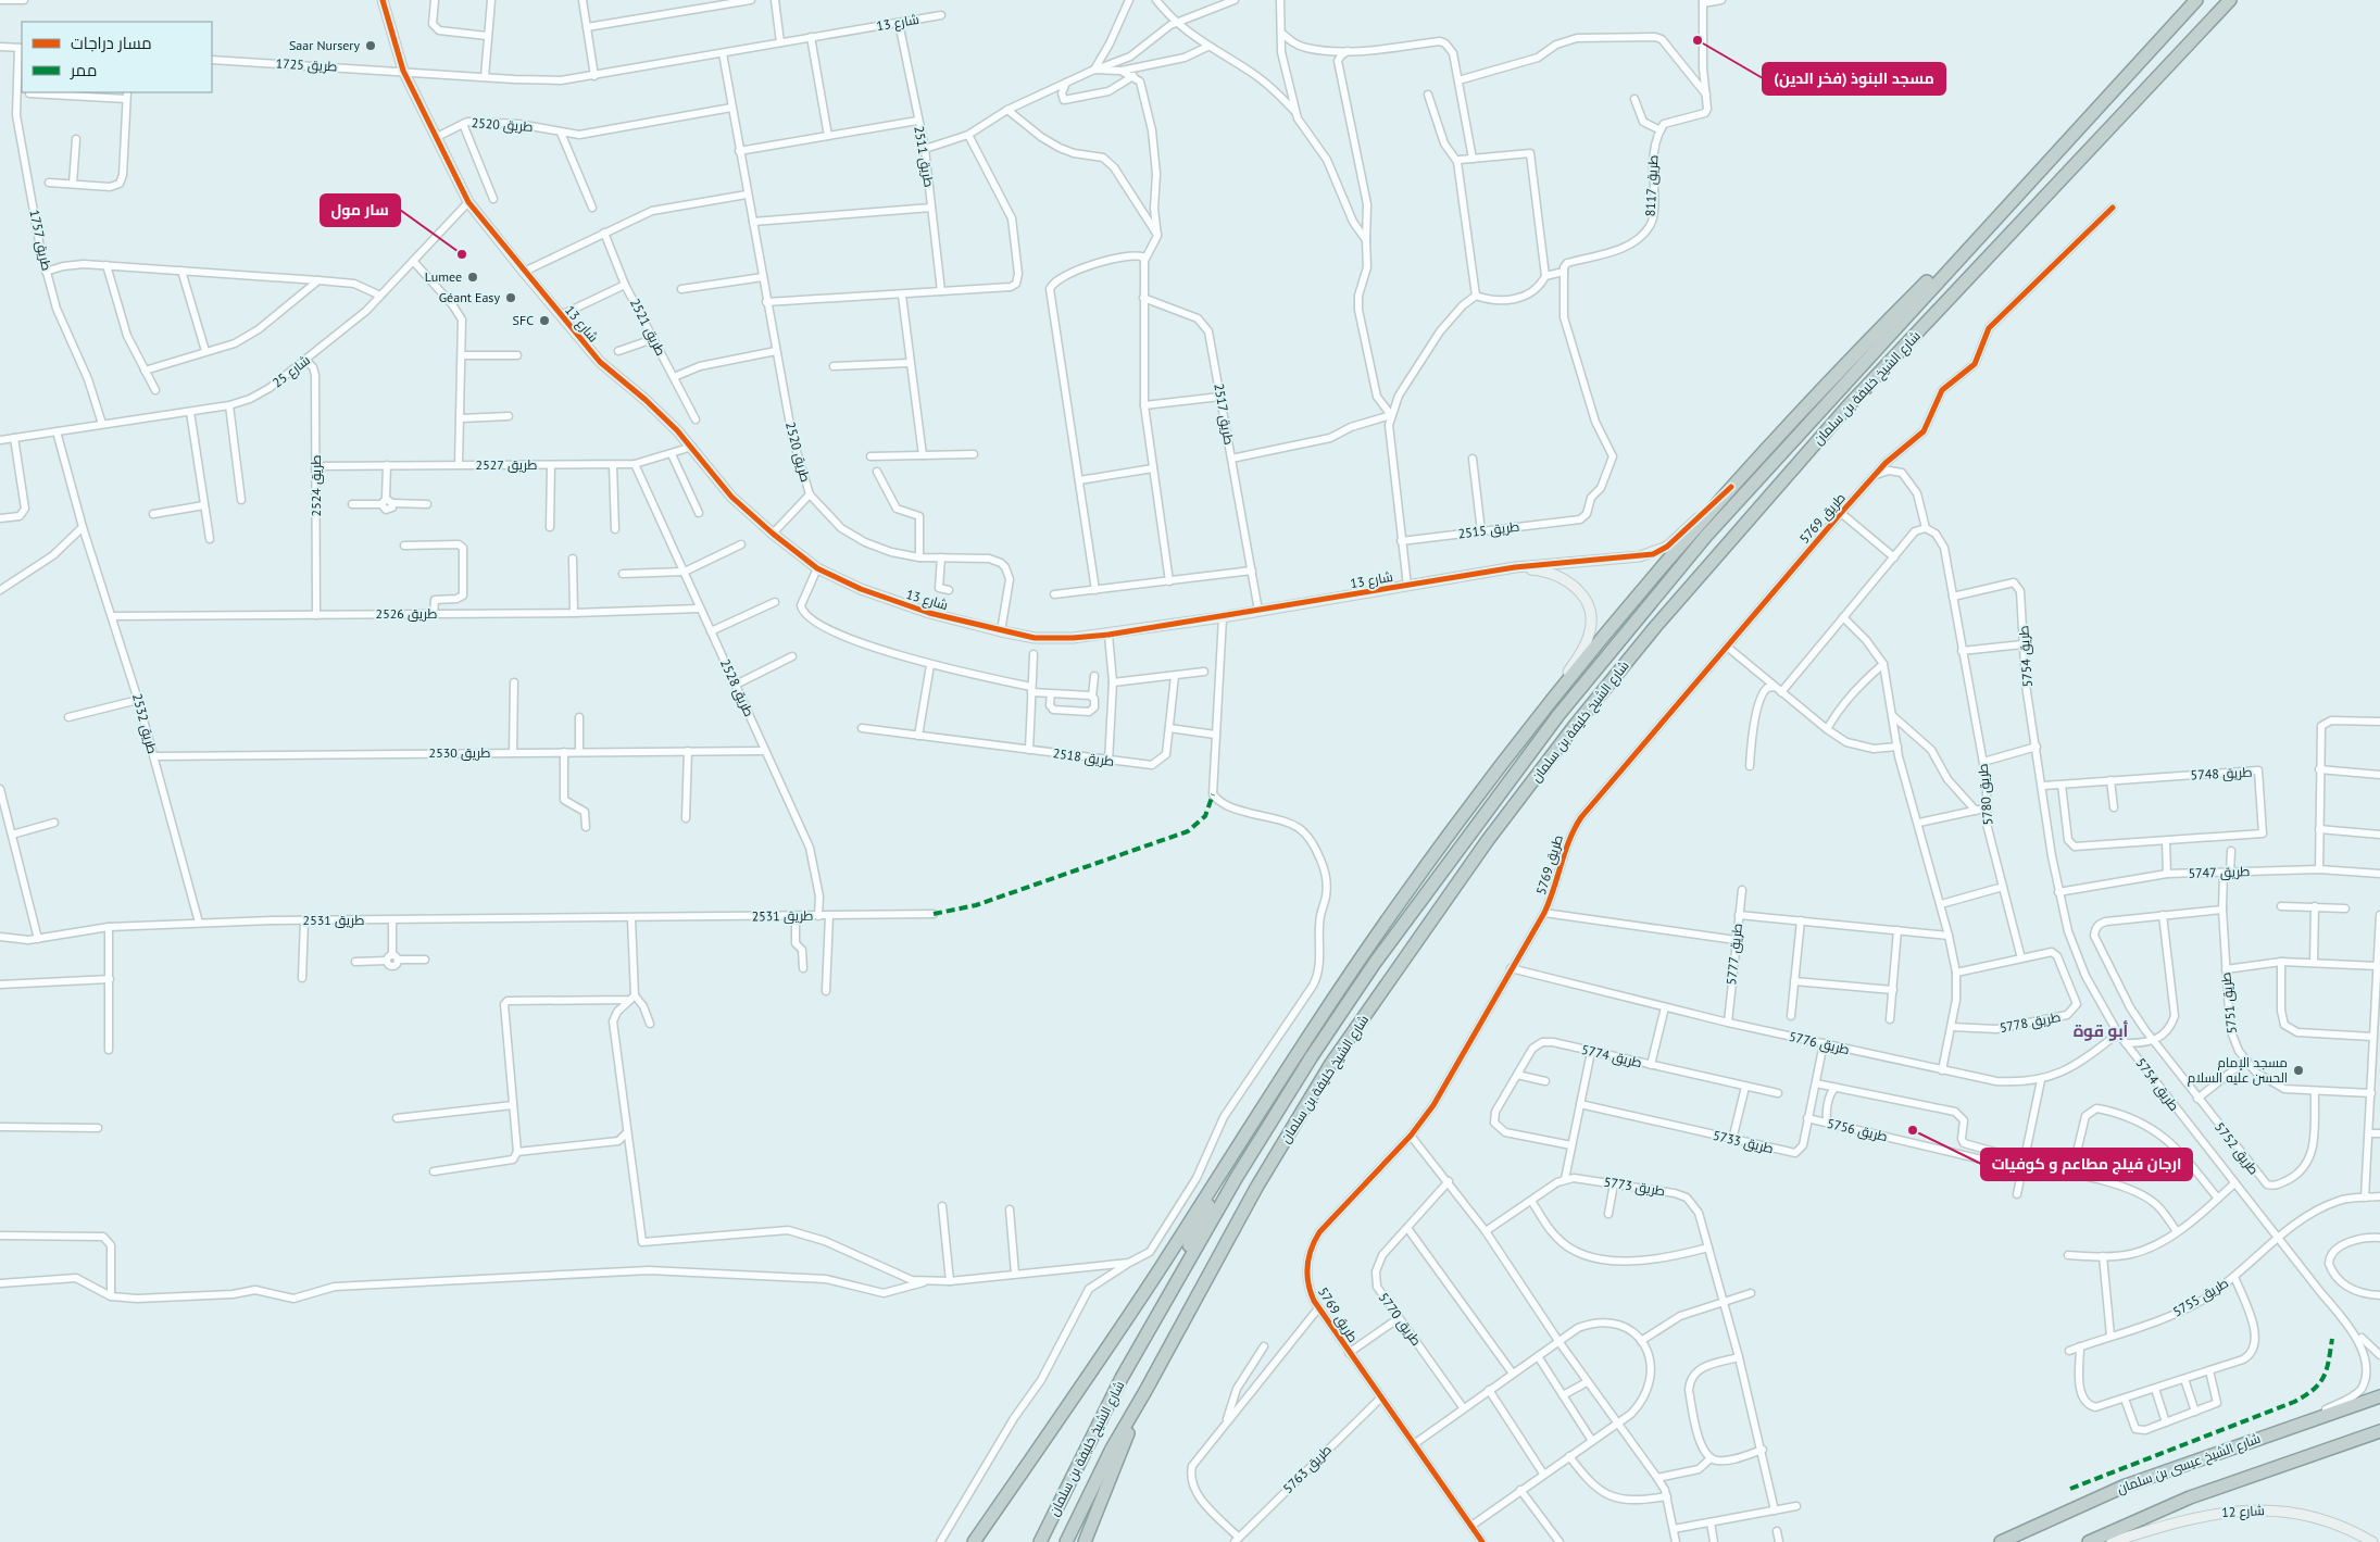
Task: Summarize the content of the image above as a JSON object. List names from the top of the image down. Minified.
{"streets":{"highway":["شارع الشيخ خليفة بن سلمان","شارع الشيخ عيسى بن سلمان"],"street":["شارع 13","طريق 1725","طريق 2520","طريق 2511","طريق 8117","طريق 1757","طريق 2521","شارع 25","طريق 2517","طريق 2527","طريق 2524","طريق 5769","طريق 2515","طريق 2526","طريق 5754","طريق 2528","طريق 2532","طريق 2530","طريق 2518","طريق 5748","طريق 5780","طريق 5747","طريق 2531","طريق 5777","طريق 5751","طريق 5778","طريق 5776","طريق 5774","طريق 5756","طريق 5733","طريق 5752","طريق 5773","طريق 5755","طريق 5770","طريق 5763","شارع 12"]},"crossings":[["شارع 13","طريق 1725"],["شارع 13","طريق 2520"],["شارع 13","طريق 2511"],["شارع 13","شارع 25"],["شارع 13","طريق 2517"],["شارع 13","طريق 2527"],["طريق 8117","طريق 2515"],["طريق 1757","شارع 25"],["شارع 25","طريق 2524"],["طريق 2527","طريق 2524"],["طريق 2527","طريق 2528"],["طريق 2524","طريق 2526"],["طريق 5769","طريق 5776"],["طريق 5769","طريق 5763"],["طريق 2526","طريق 2528"],["طريق 2526","طريق 2532"],["طريق 5754","طريق 5748"],["طريق 5754","طريق 5780"],["طريق 5754","طريق 5747"],["طريق 5754","طريق 5776"],["طريق 5754","طريق 5755"],["طريق 5754","شارع الشيخ عيسى بن سلمان"],["طريق 2528","طريق 2530"],["طريق 2528","طريق 2531"],["طريق 2532","طريق 2530"],["طريق 2532","طريق 2531"],["طريق 5780","طريق 5778"],["طريق 5747","طريق 5751"],["طريق 5777","طريق 5776"],["طريق 5751","طريق 5752"],["طريق 5776","طريق 5733"],["طريق 5756","طريق 5733"]],"districts":["أبو قوة"],"places":["مسجد البنوذ (فخر الدين)","Saar Nursery","سار مول","Lumee","Géant Easy","SFC","مسجد الإمام الحسن عليه السلام","ارجان فيلج مطاعم و كوفيات"],"legend":["مسار دراجات","ممر"]}
